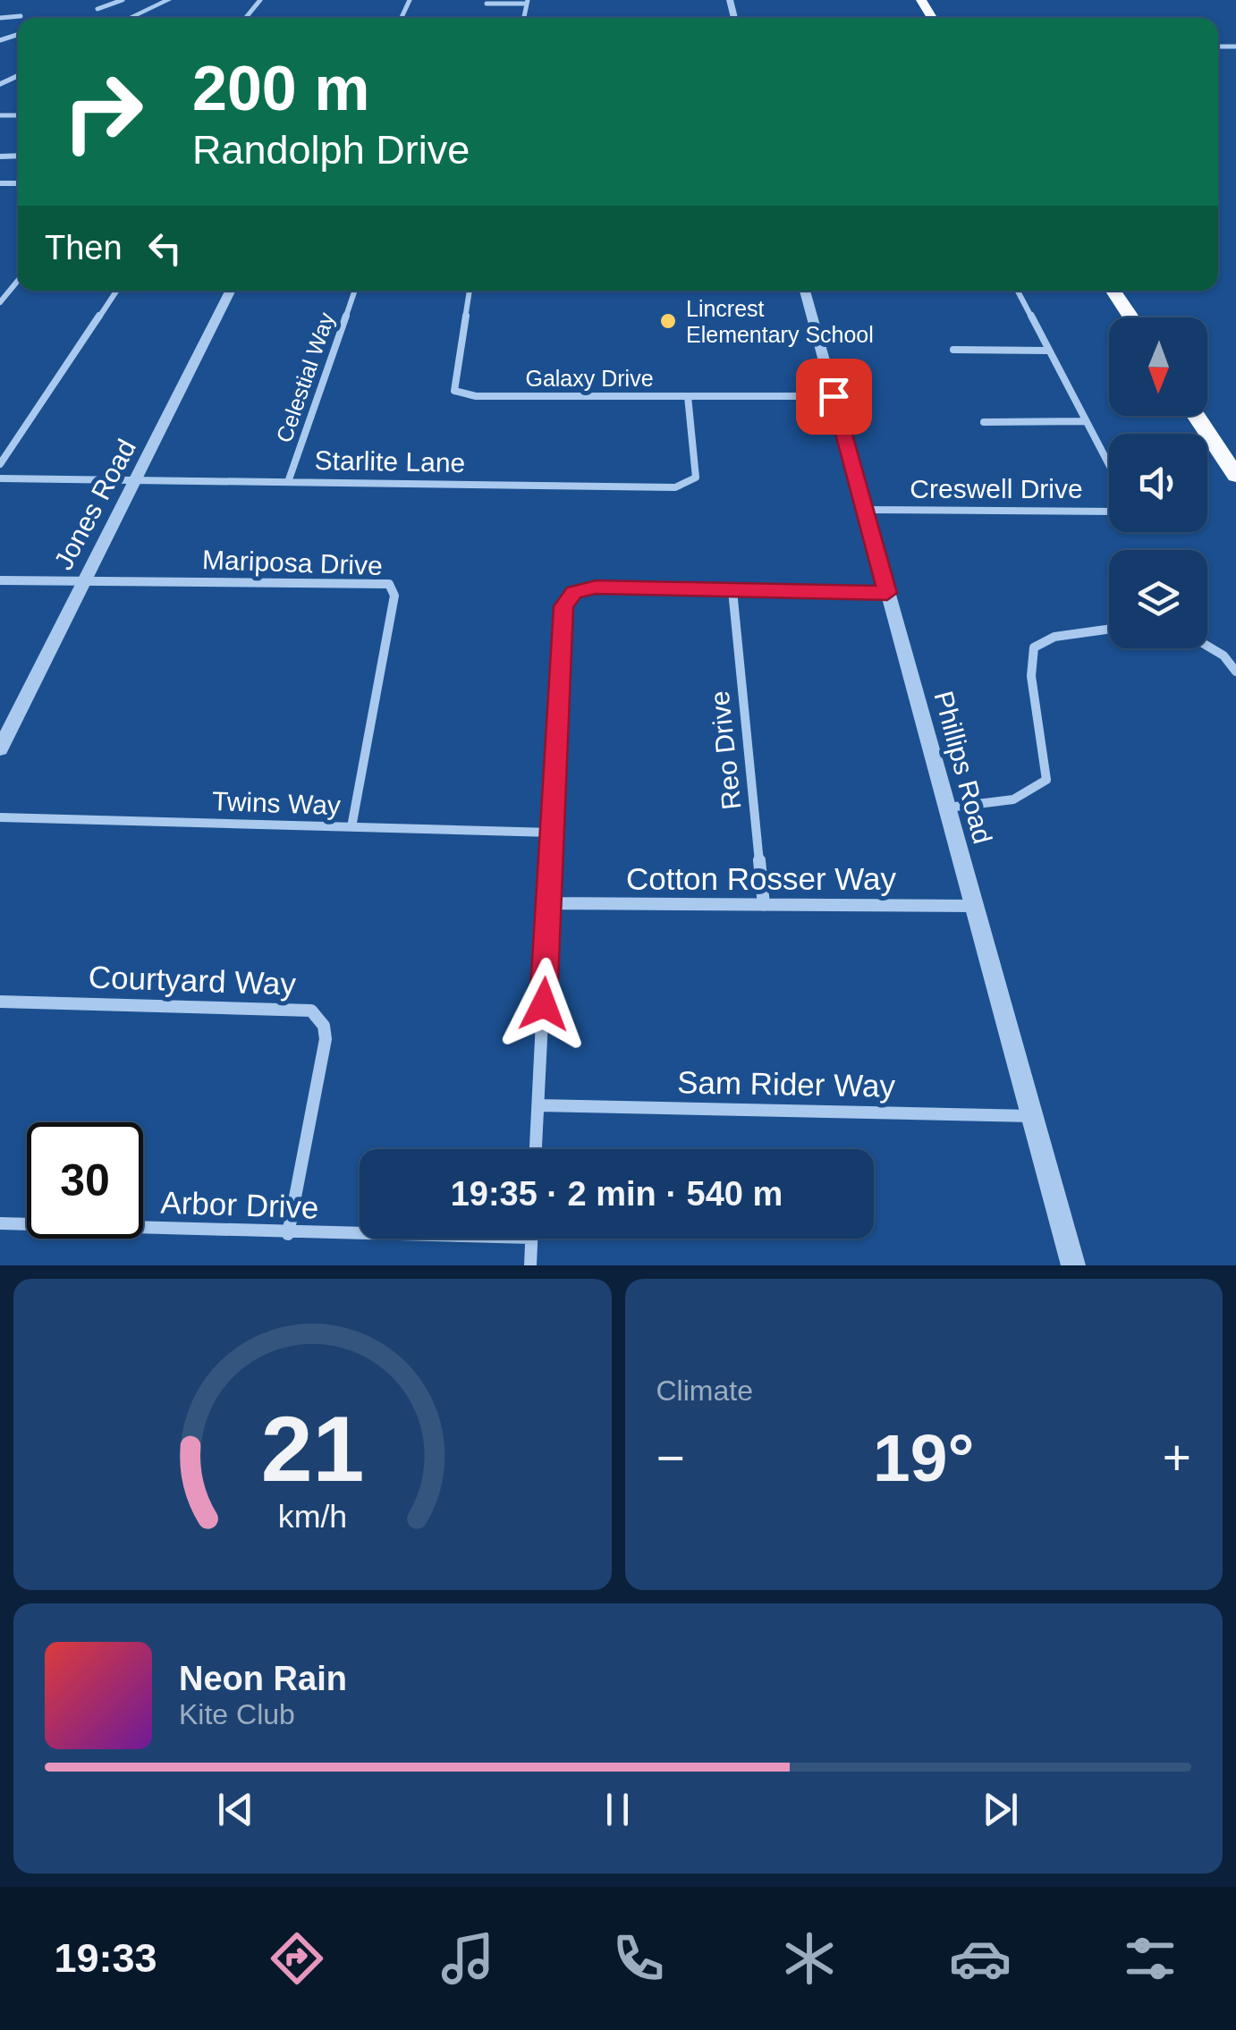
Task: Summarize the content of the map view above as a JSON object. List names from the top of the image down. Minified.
{"streets":{"street":["Celestial Way","Galaxy Drive","Starlite Lane","Creswell Drive","Jones Road","Mariposa Drive","Reo Drive","Phillips Road","Twins Way","Cotton Rosser Way","Courtyard Way","Sam Rider Way","Arbor Drive"]},"crossings":[["Celestial Way","Starlite Lane"],["Galaxy Drive","Starlite Lane"],["Galaxy Drive","Phillips Road"],["Starlite Lane","Jones Road"],["Creswell Drive","Phillips Road"],["Jones Road","Mariposa Drive"],["Mariposa Drive","Twins Way"],["Reo Drive","Cotton Rosser Way"],["Phillips Road","Cotton Rosser Way"],["Phillips Road","Sam Rider Way"],["Courtyard Way","Arbor Drive"]],"places":["Lincrest Elementary School"],"north":"bottom","page":{"turn":["200 m","Randolph Drive"],"then":"Then","limit":"30","trip":"19:35 · 2 min · 540 m","tile":"Climate","heat":["−","19°","+"],"song":["Neon Rain","Kite Club"],"tabs":"19:33","gauge":["21","km/h"]}}
